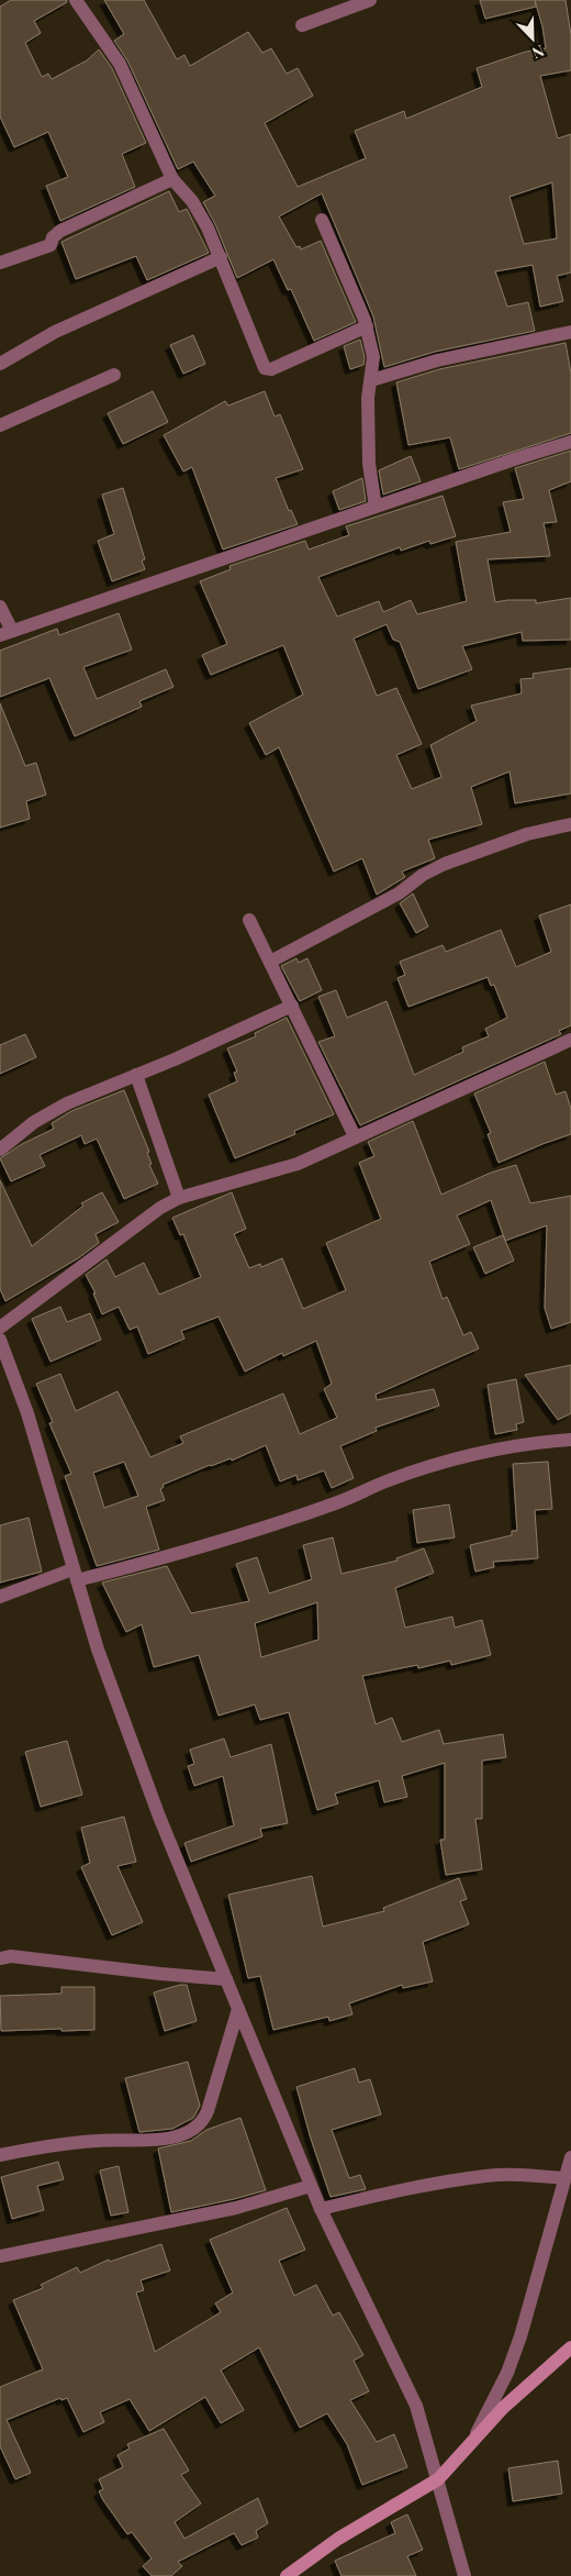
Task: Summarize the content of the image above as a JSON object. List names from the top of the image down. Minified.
{"north":"bottom right"}
